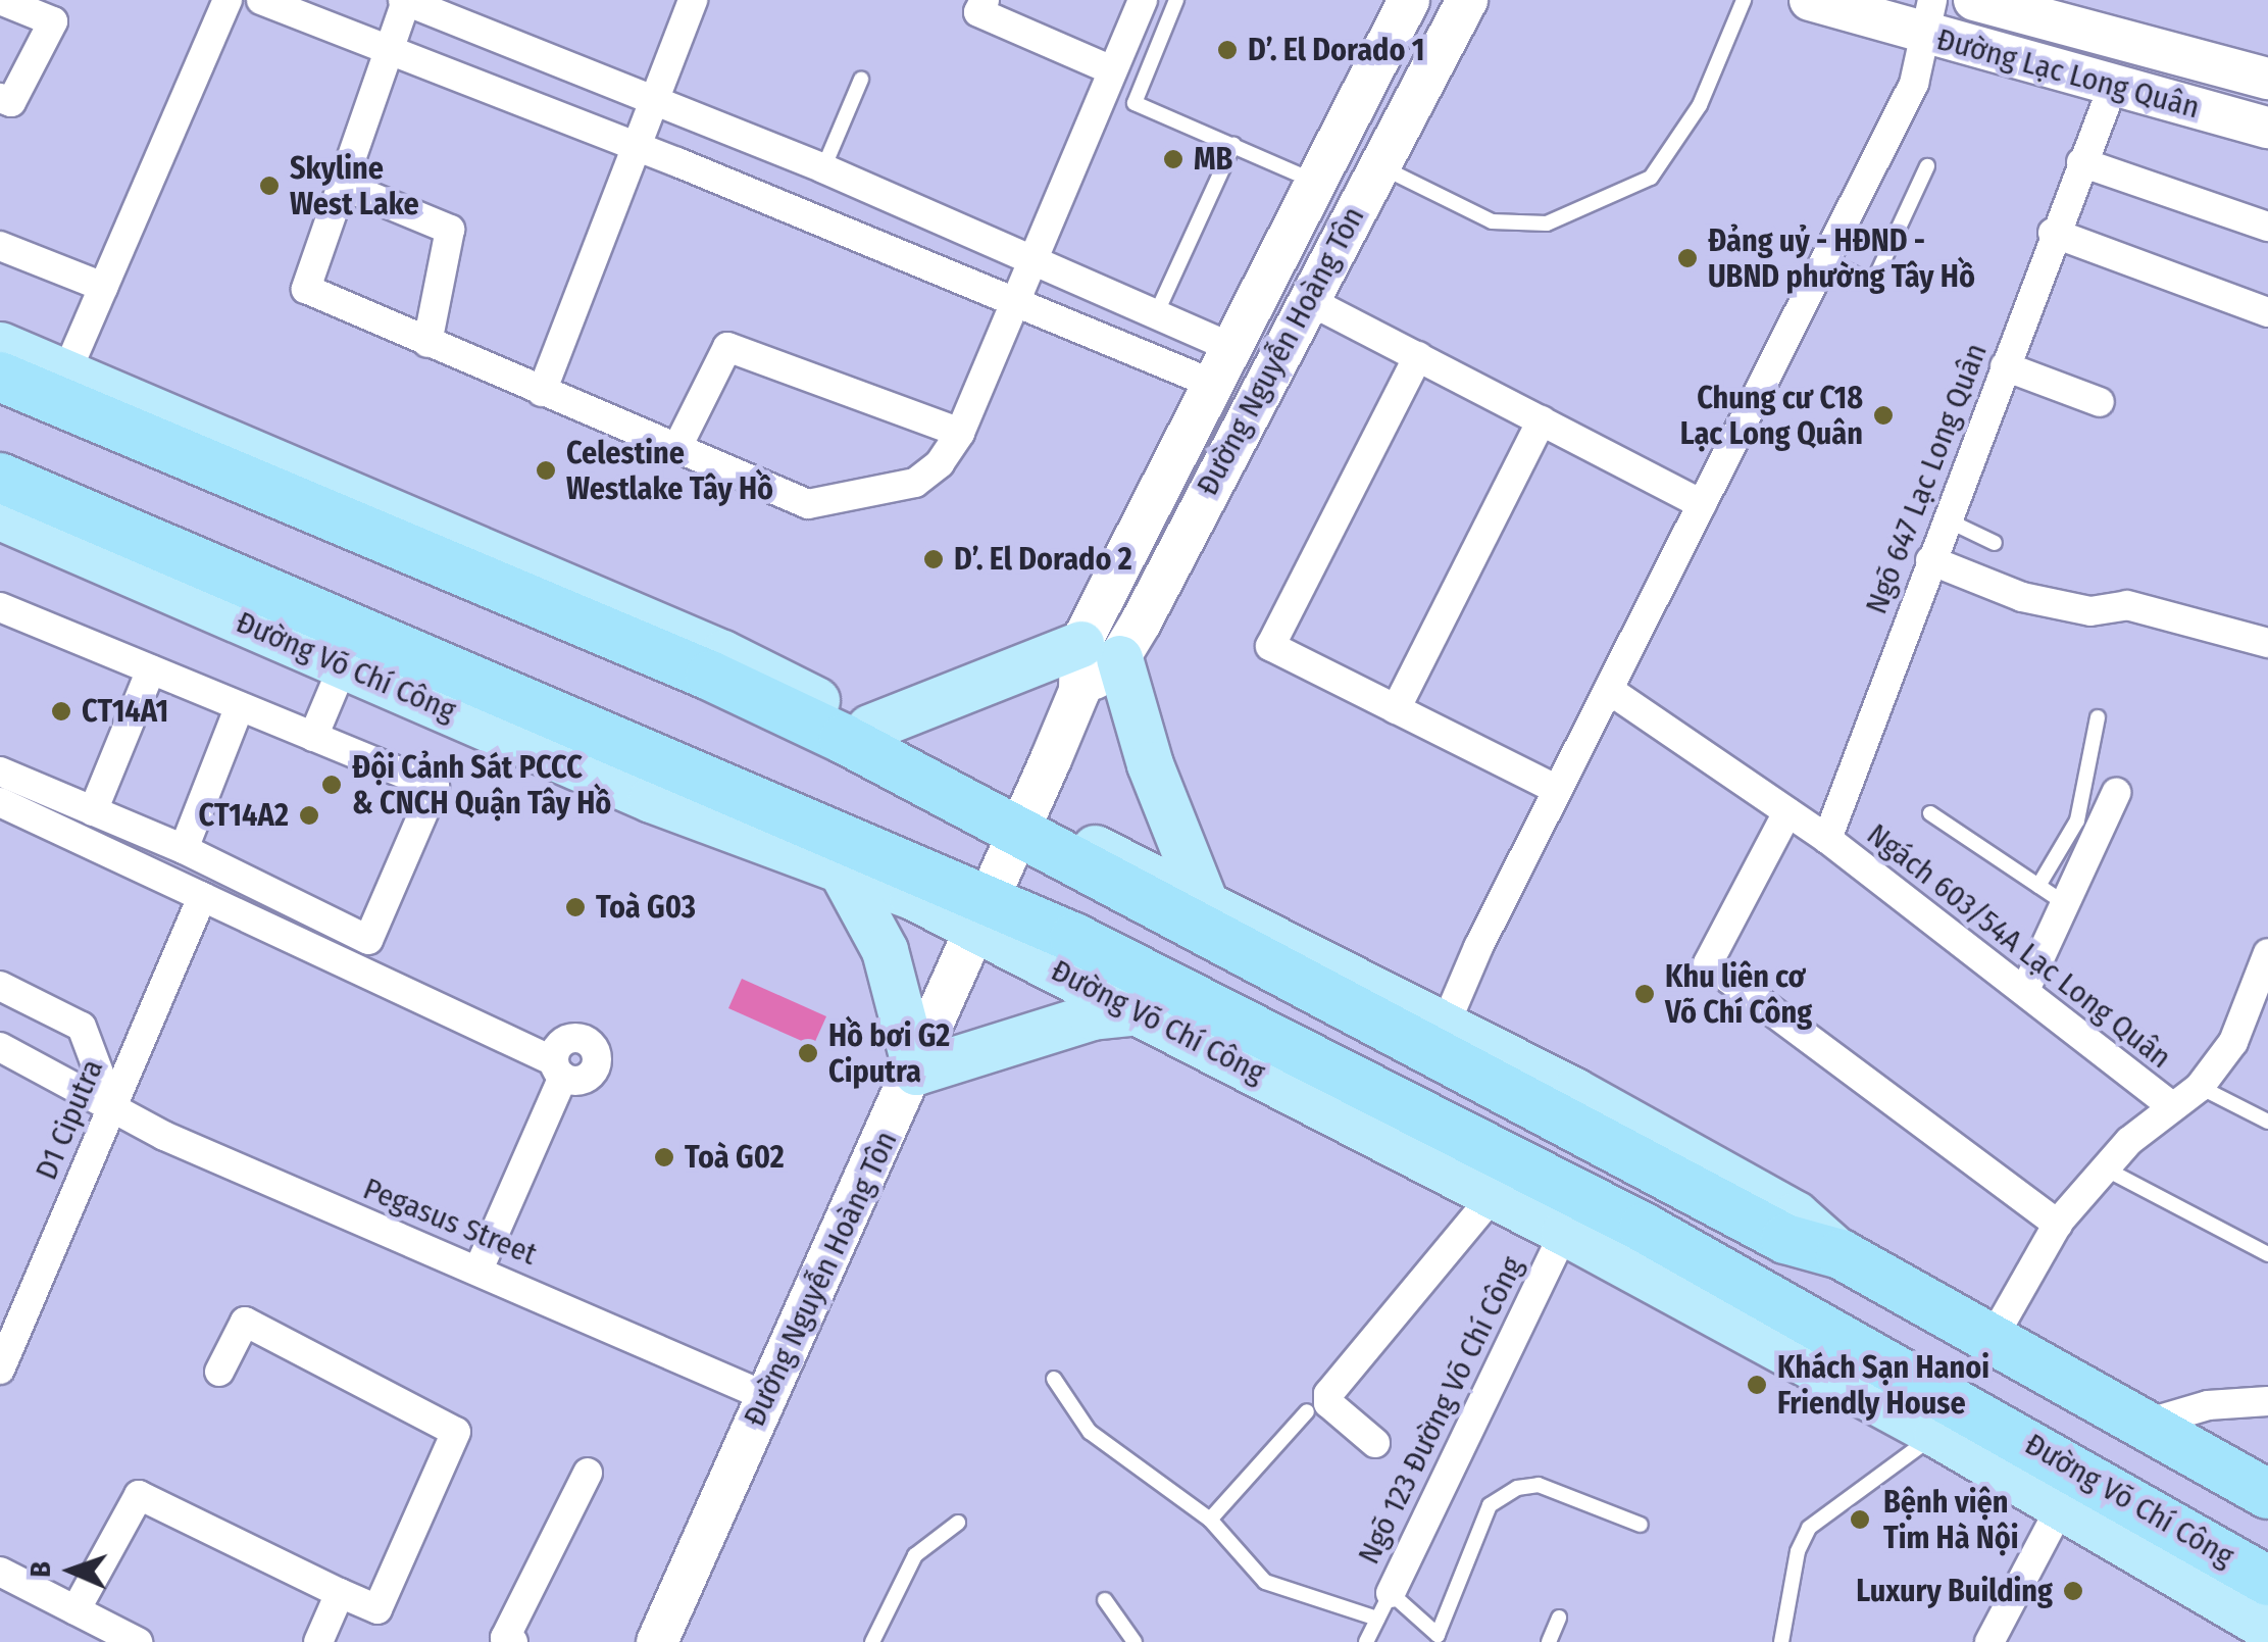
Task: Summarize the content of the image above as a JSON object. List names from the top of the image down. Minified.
{"streets":{"highway":["Đường Võ Chí Công"],"main road":["Đường Lạc Long Quân","Đường Nguyễn Hoàng Tôn"],"street":["Ngõ 647 Lạc Long Quân","Ngách 603/54A Lạc Long Quân","D1 Ciputra","Pegasus Street","Ngõ 123 Đường Võ Chí Công"]},"crossings":[["Đường Lạc Long Quân","Ngõ 647 Lạc Long Quân"],["Đường Nguyễn Hoàng Tôn","Đường Võ Chí Công"],["Đường Nguyễn Hoàng Tôn","Pegasus Street"],["Ngõ 647 Lạc Long Quân","Ngách 603/54A Lạc Long Quân"],["Đường Võ Chí Công","Ngõ 123 Đường Võ Chí Công"],["D1 Ciputra","Pegasus Street"]],"places":["D’. El Dorado 1","MB","Skyline West Lake","Đảng uỷ - HĐND - UBND phường Tây Hồ","Chung cư C18 Lạc Long Quân","Celestine Westlake Tây Hồ","D’. El Dorado 2","CT14A1","Đội Cảnh Sát PCCC & CNCH Quận Tây Hồ","CT14A2","Toà G03","Khu liên cơ Võ Chí Công","Hồ bơi G2 Ciputra","Toà G02","Khách Sạn Hanoi Friendly House","Bệnh viện Tim Hà Nội","Luxury Building"],"north":"left"}
